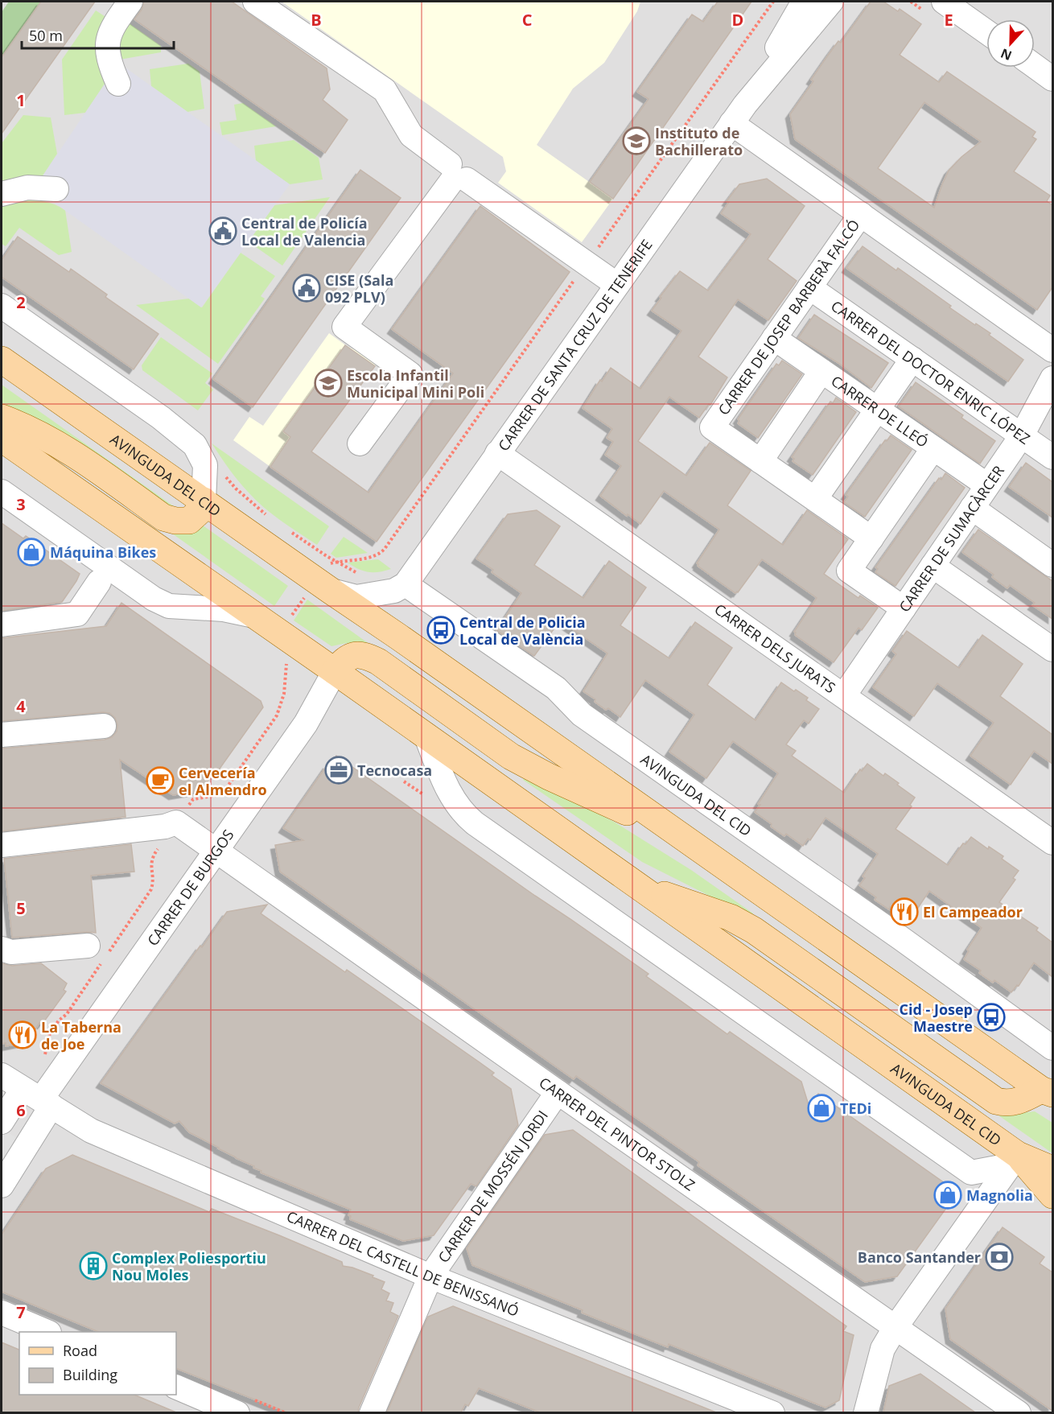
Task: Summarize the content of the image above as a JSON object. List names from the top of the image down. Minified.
{"streets":{"main road":["AVINGUDA DEL CID"],"street":["CARRER DE JOSEP BARBERÀ FALCÓ","CARRER DE SANTA CRUZ DE TENERIFE","CARRER DEL DOCTOR ENRIC LÓPEZ","CARRER DE LLEÓ","CARRER DE SUMACÀRCER","CARRER DELS JURATS","CARRER DE BURGOS","CARRER DEL PINTOR STOLZ","CARRER DE MOSSÉN JORDI","CARRER DEL CASTELL DE BENISSANÓ"]},"crossings":[["CARRER DE JOSEP BARBERÀ FALCÓ","CARRER DEL DOCTOR ENRIC LÓPEZ"],["CARRER DE JOSEP BARBERÀ FALCÓ","CARRER DE LLEÓ"],["CARRER DE SANTA CRUZ DE TENERIFE","AVINGUDA DEL CID"],["CARRER DE SANTA CRUZ DE TENERIFE","CARRER DELS JURATS"],["CARRER DEL DOCTOR ENRIC LÓPEZ","CARRER DE SUMACÀRCER"],["CARRER DE LLEÓ","CARRER DE SUMACÀRCER"],["AVINGUDA DEL CID","CARRER DE BURGOS"],["CARRER DE SUMACÀRCER","CARRER DELS JURATS"],["CARRER DE BURGOS","CARRER DEL PINTOR STOLZ"],["CARRER DE BURGOS","CARRER DEL CASTELL DE BENISSANÓ"],["CARRER DEL PINTOR STOLZ","CARRER DE MOSSÉN JORDI"],["CARRER DE MOSSÉN JORDI","CARRER DEL CASTELL DE BENISSANÓ"]],"places":{"school or university":["Instituto de Bachillerato","Escola Infantil Municipal Mini Poli"],"public building":["Central de Policía Local de Valencia","CISE (Sala 092 PLV)"],"shop":["Máquina Bikes","TEDi","Magnolia"],"bus stop":["Central de Policia Local de València","Cid - Josep Maestre"],"office":["Tecnocasa"],"cafe":["Cervecería el Almendro"],"restaurant":["El Campeador","La Taberna de Joe"],"bank":["Banco Santander"],"building":["Complex Poliesportiu Nou Moles"]},"legend":["Road","Building"],"scale_bar":"50 m","north":"bottom","grid":{"columns":["B","C","D","E"],"rows":["1","2","3","4","5","6","7"]}}
